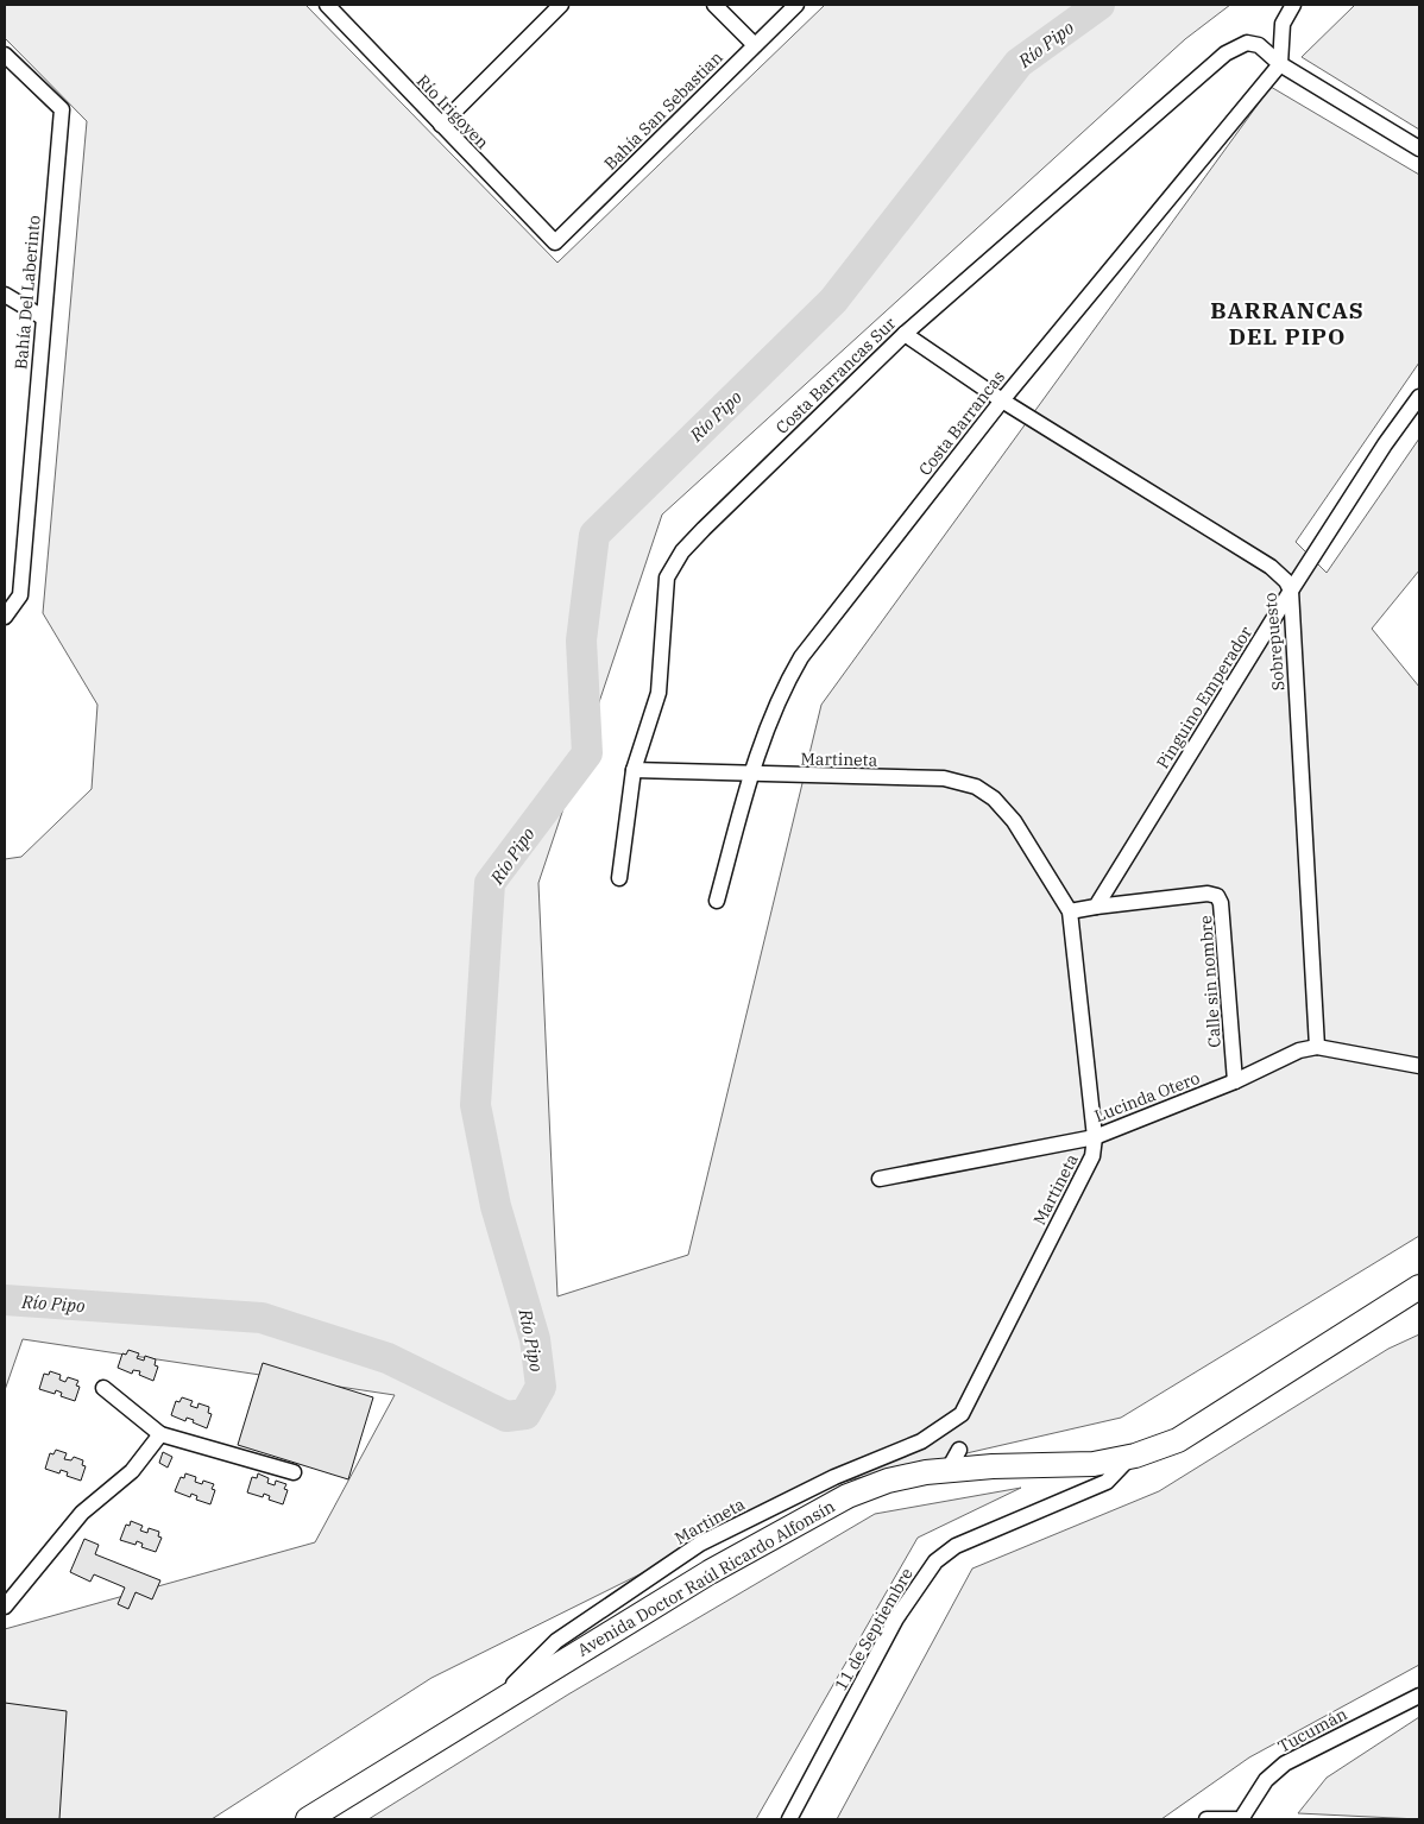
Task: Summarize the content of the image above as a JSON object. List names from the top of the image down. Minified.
{"streets":{"main road":["Avenida Doctor Raúl Ricardo Alfonsín"],"street":["Bahía San Sebastian","Río Irigoyen","Bahía Del Laberinto","Costa Barrancas Sur","Costa Barrancas","Sobrepuesto","Pinguino Emperador","Martineta","Calle sin nombre","Lucinda Otero","11 de Septiembre","Tucumán"]},"crossings":[["Bahía San Sebastian","Río Irigoyen"],["Costa Barrancas Sur","Costa Barrancas"],["Costa Barrancas Sur","Sobrepuesto"],["Costa Barrancas Sur","Martineta"],["Costa Barrancas","Sobrepuesto"],["Costa Barrancas","Martineta"],["Sobrepuesto","Pinguino Emperador"],["Sobrepuesto","Lucinda Otero"],["Pinguino Emperador","Calle sin nombre"],["Martineta","Lucinda Otero"],["Martineta","Avenida Doctor Raúl Ricardo Alfonsín"],["Calle sin nombre","Lucinda Otero"],["Avenida Doctor Raúl Ricardo Alfonsín","11 de Septiembre"]],"districts":["BARRANCAS DEL PIPO"],"water":["Río Pipo"]}
